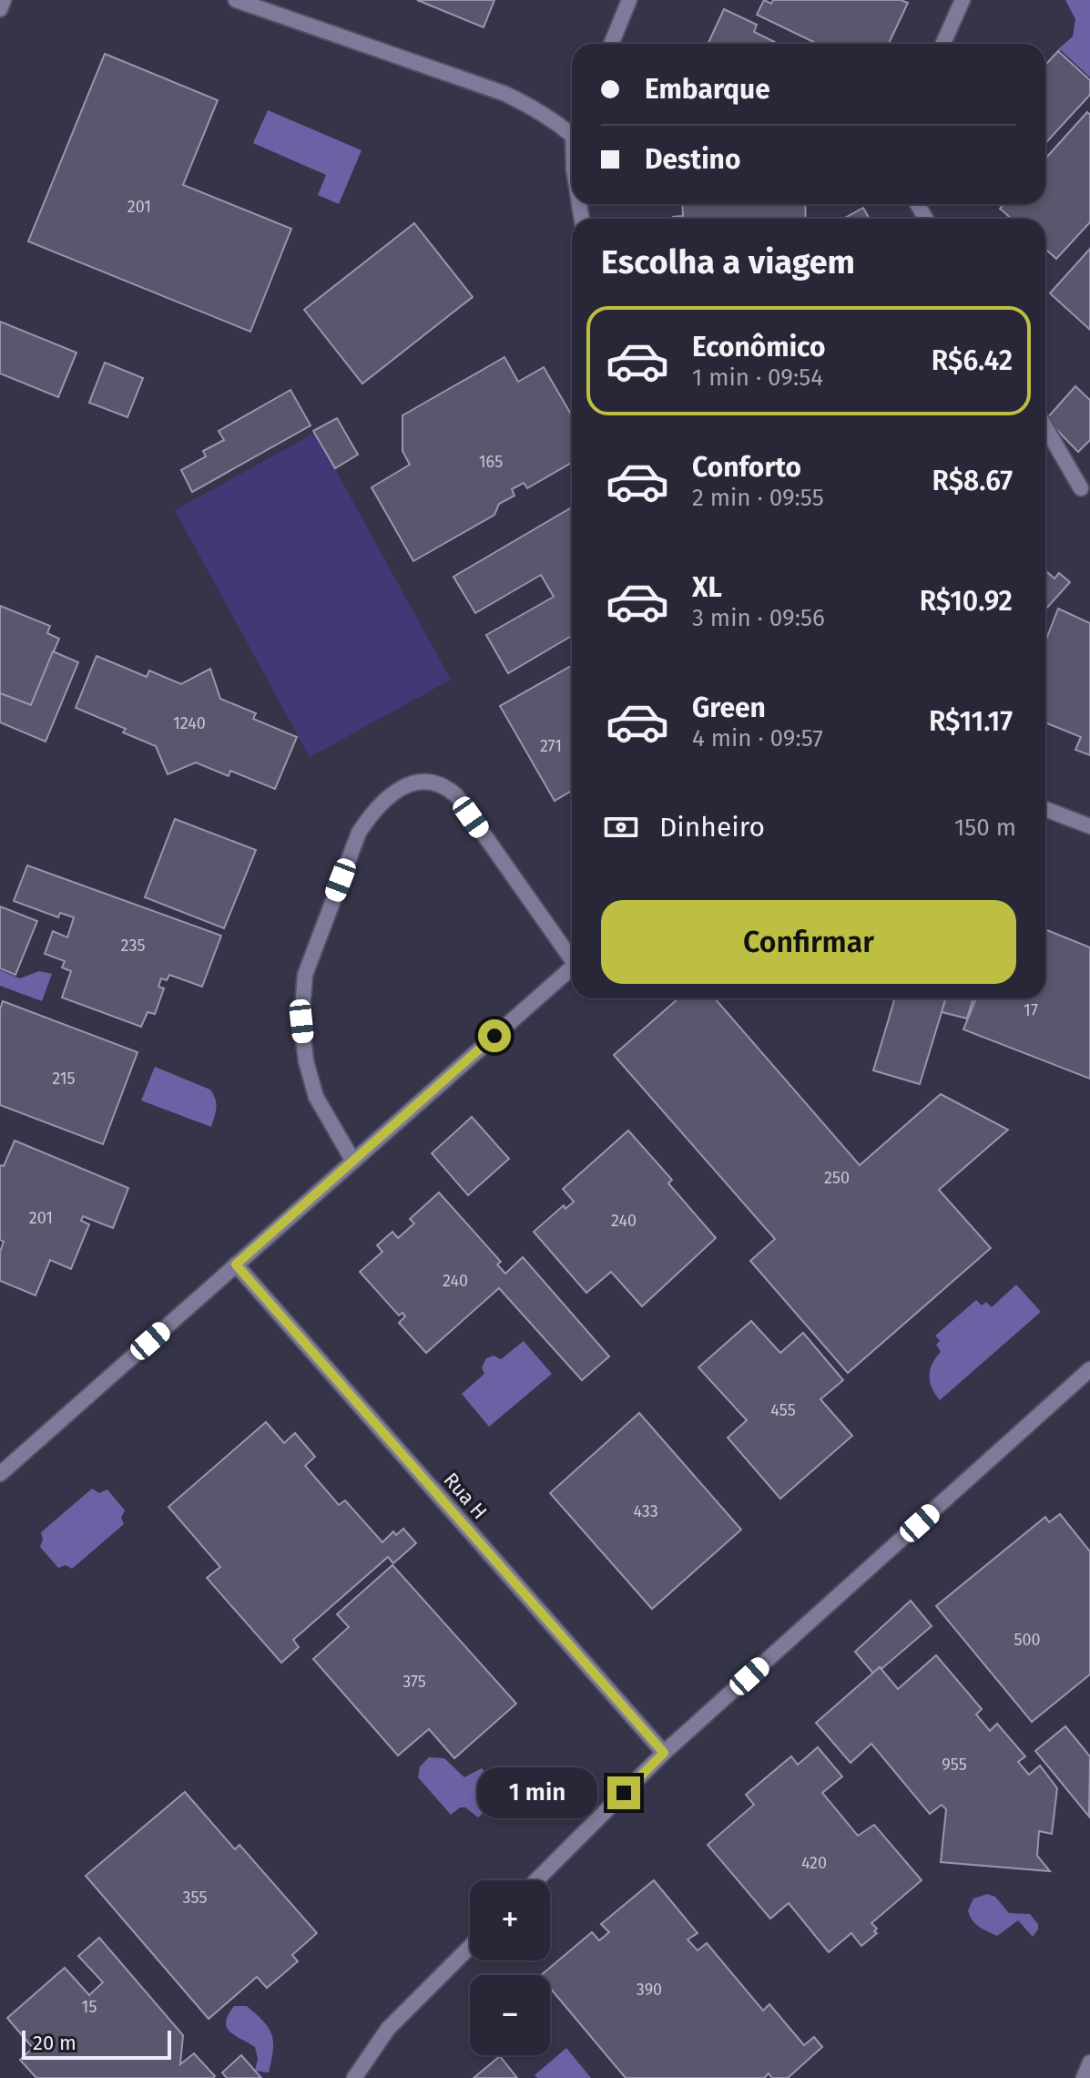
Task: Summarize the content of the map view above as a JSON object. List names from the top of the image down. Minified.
{"streets":{"street":["Rua H"]},"house_numbers":["201","165","1240","271","235","17","215","250","201","240","240","455","433","500","375","955","420","355","390","15"],"scale_bar":"20 m","page":{"banner":["Embarque","Destino"],"heading":"Escolha a viagem","list":[{"name":"Econômico","note":"1 min · 09:54","value":"R$6.42"},{"name":"Conforto","note":"2 min · 09:55","value":"R$8.67"},{"name":"XL","note":"3 min · 09:56","value":"R$10.92"},{"name":"Green","note":"4 min · 09:57","value":"R$11.17"}],"pay":["Dinheiro","150 m"],"buttons":"Confirmar","bubble":"1 min","map_buttons":["+","−"],"scale":"20 m"}}
